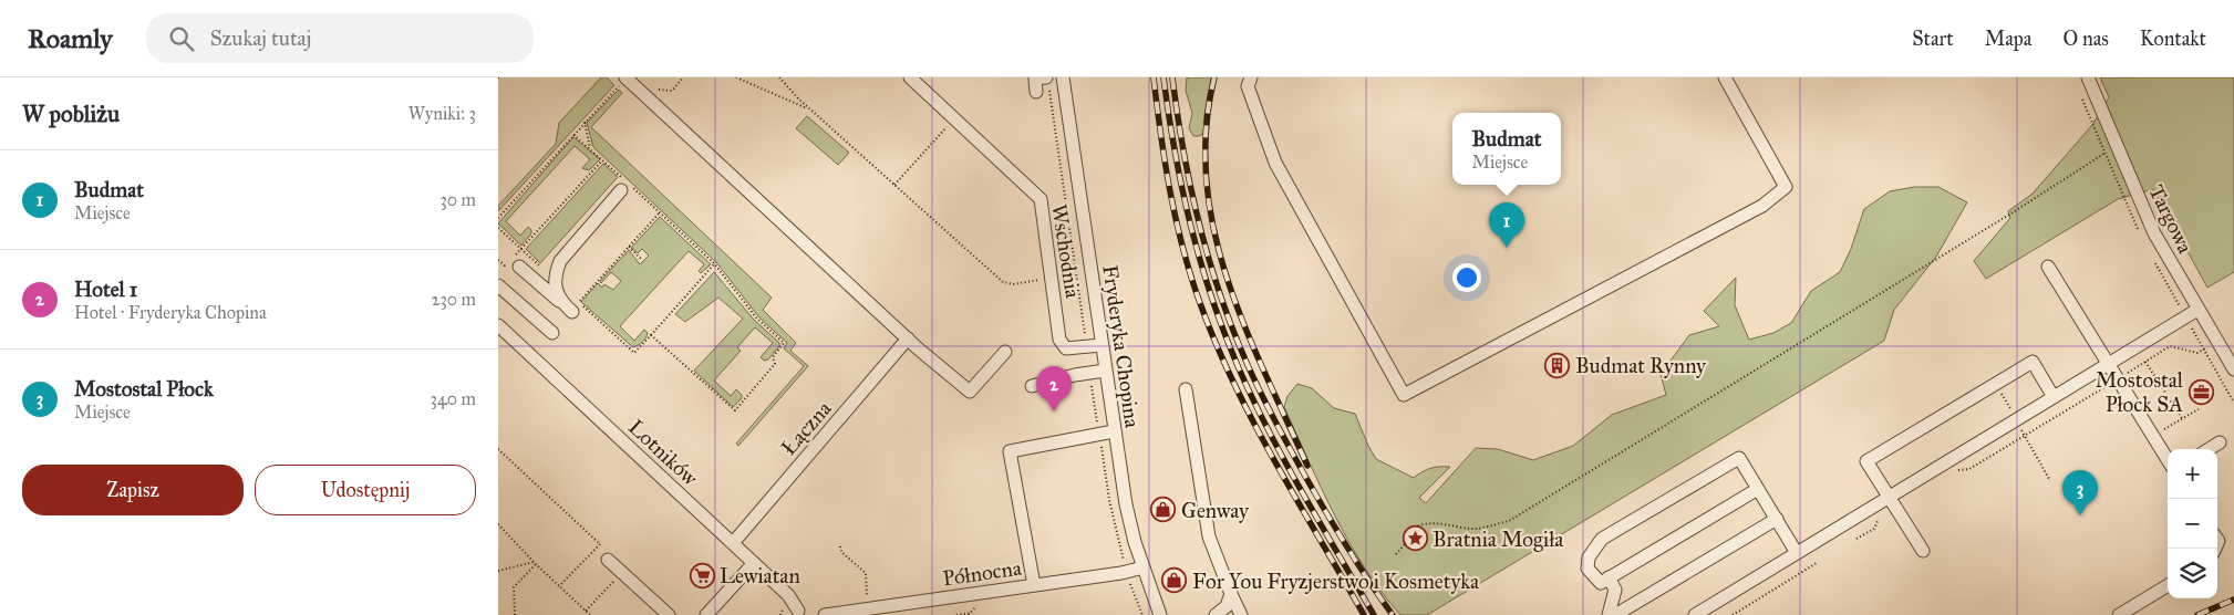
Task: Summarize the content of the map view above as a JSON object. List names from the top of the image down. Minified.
{"streets":{"street":["Targowa","Wschodnia","Fryderyka Chopina","Łączna","Lotników","Północna"]},"crossings":[["Wschodnia","Fryderyka Chopina"],["Fryderyka Chopina","Północna"],["Łączna","Lotników"]],"places":{"building":["Budmat Rynny"],"office":["Mostostal Płock SA"],"shop":["Genway","For You Fryzjerstwo i Kosmetyka"],"place":["Bratnia Mogiła"],"supermarket":["Lewiatan"]},"page":{"header":"Roamly","search":"Szukaj tutaj","nav":["Start","Mapa","O nas","Kontakt"],"heading":["W pobliżu","Wyniki: 3"],"popup":["Budmat","Miejsce"],"list":[{"mark":"1","name":"Budmat","note":"Miejsce","value":"30 m"},{"mark":"2","name":"Hotel 1","note":"Hotel · Fryderyka Chopina","value":"230 m"},{"mark":"3","name":"Mostostal Płock","note":"Miejsce","value":"340 m"}],"pins":["1","2","3"],"buttons":["Zapisz","Udostępnij"],"map_buttons":["+","−"]}}
